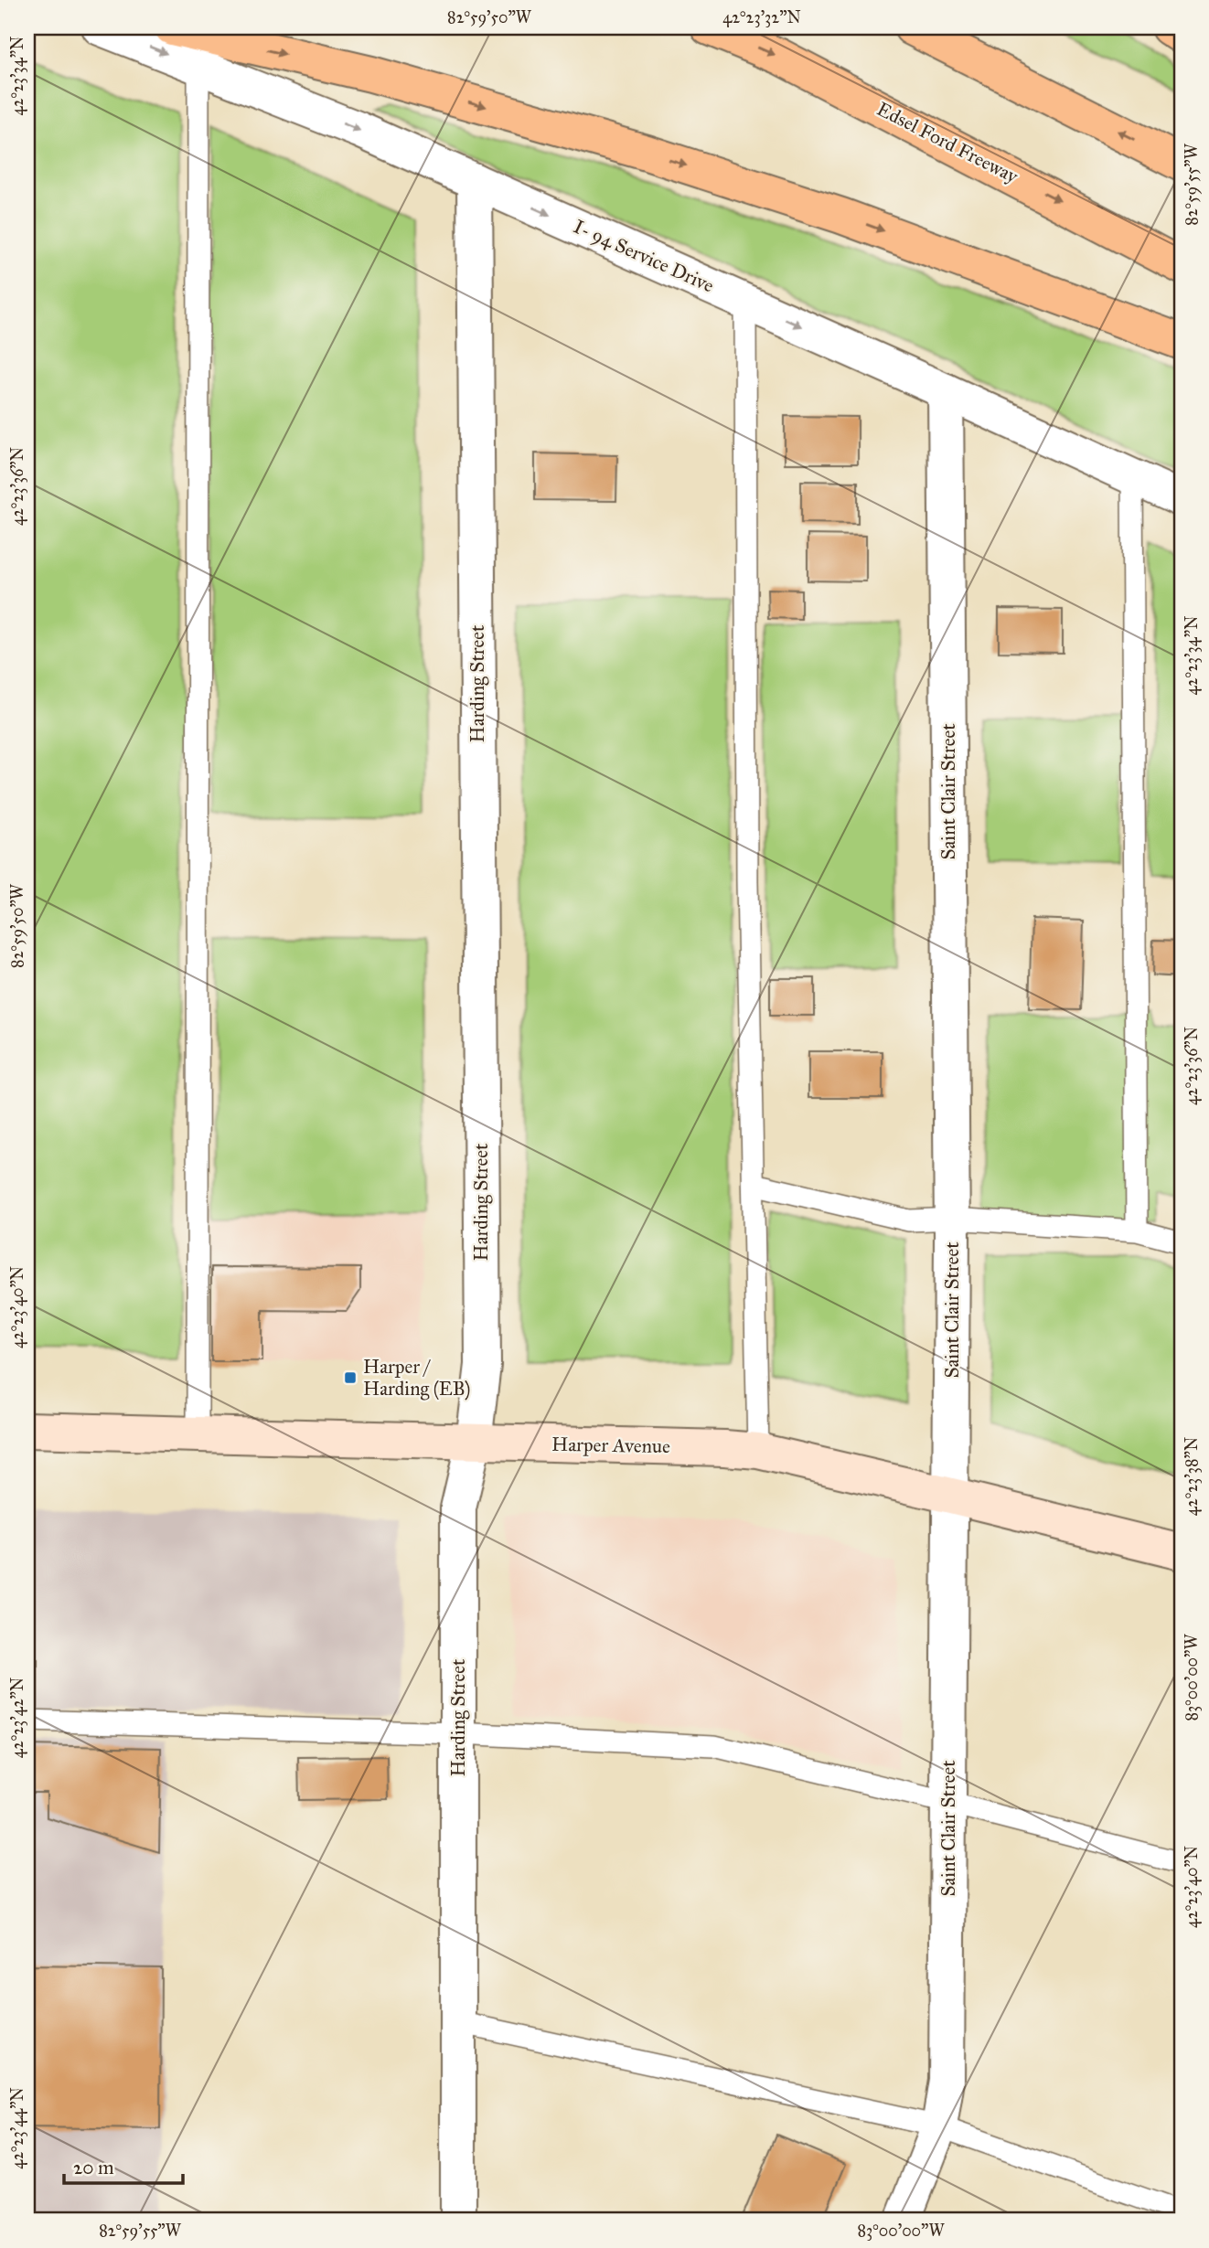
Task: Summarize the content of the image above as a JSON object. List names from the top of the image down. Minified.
{"streets":{"highway":["Edsel Ford Freeway"],"main road":["Harper Avenue"],"street":["I- 94 Service Drive","Harding Street","Saint Clair Street"]},"crossings":[["I- 94 Service Drive","Harding Street"],["I- 94 Service Drive","Saint Clair Street"],["Harding Street","Harper Avenue"],["Saint Clair Street","Harper Avenue"]],"one_way":["I- 94 Service Drive"],"places":{"transit":["Harper / Harding (EB)"]},"scale_bar":"20 m","coordinates":["82°59'50\"W","42°23'32\"N","42°23'34\"N","82°59'55\"W","42°23'36\"N","42°23'40\"N","42°23'38\"N","83°00'00\"W","42°23'42\"N","42°23'44\"N"]}
